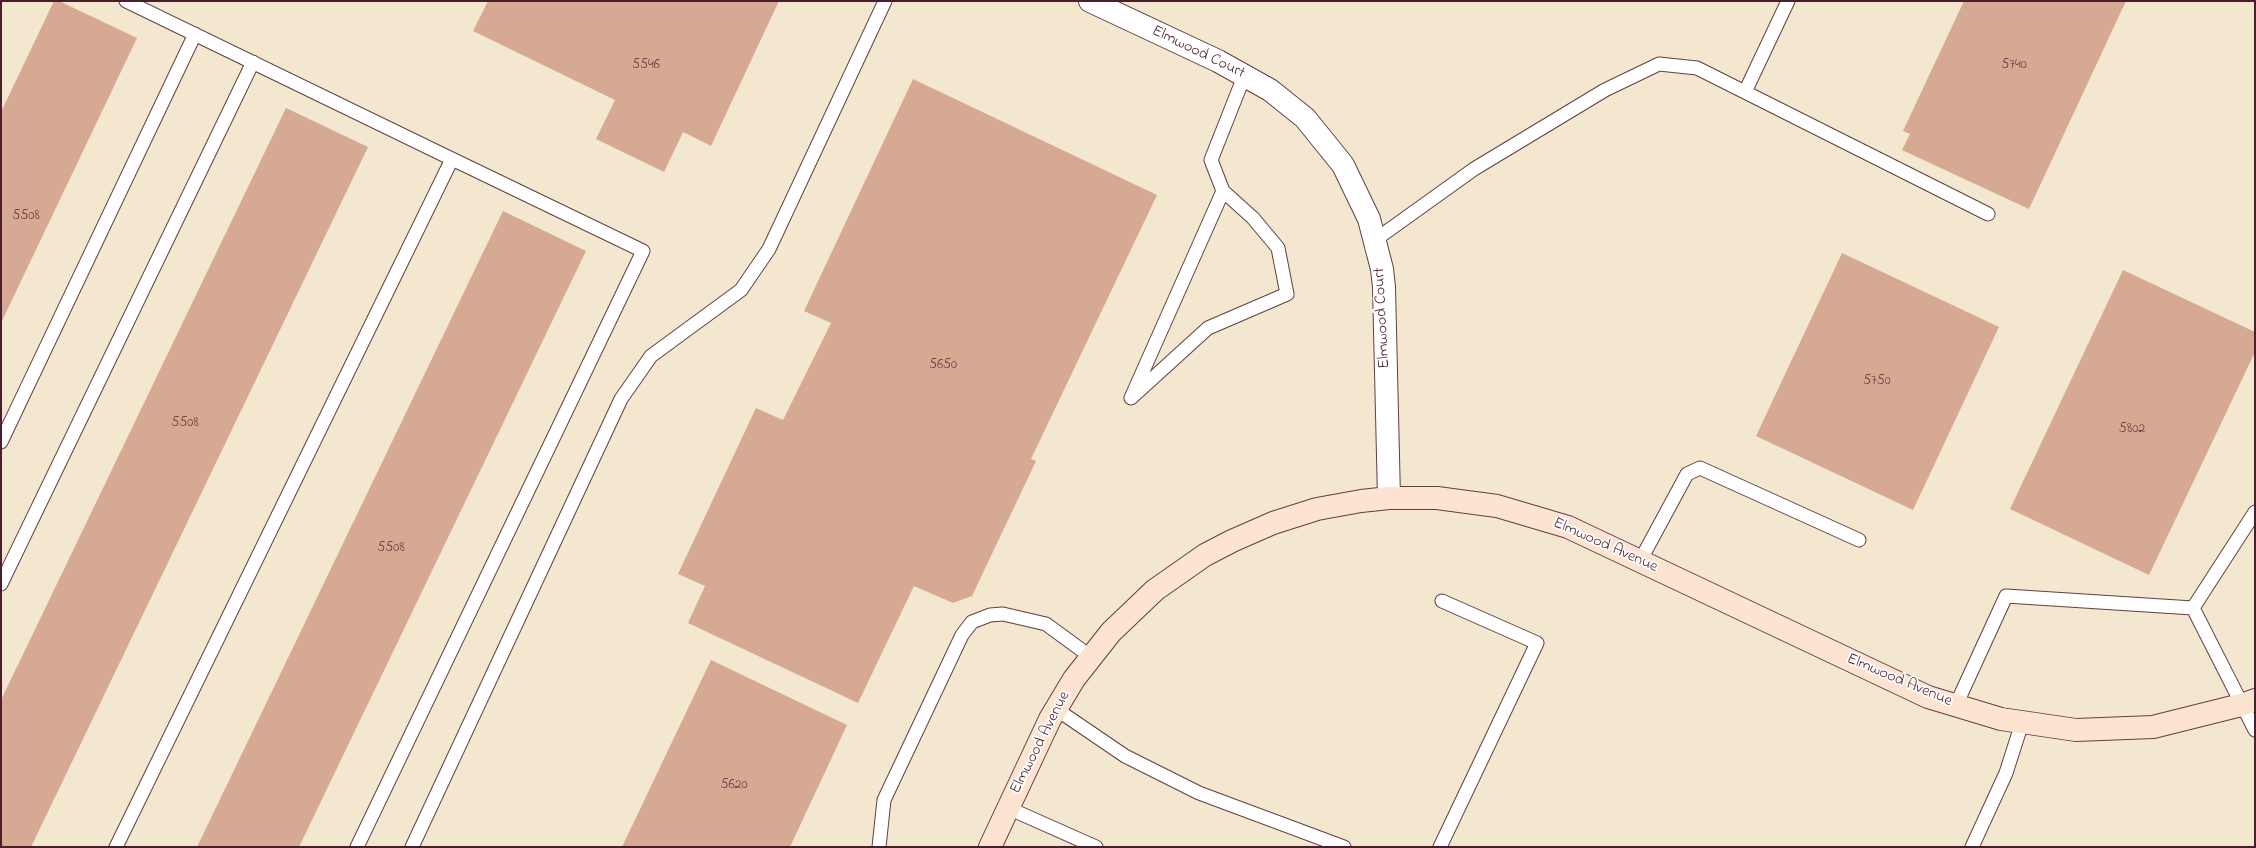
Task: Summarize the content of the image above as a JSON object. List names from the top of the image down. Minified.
{"streets":{"street":["Elmwood Court","Elmwood Avenue"]},"crossings":[["Elmwood Court","Elmwood Avenue"]],"house_numbers":["5546","5740","5508","5650","5750","5508","5802","5508","5620"]}
